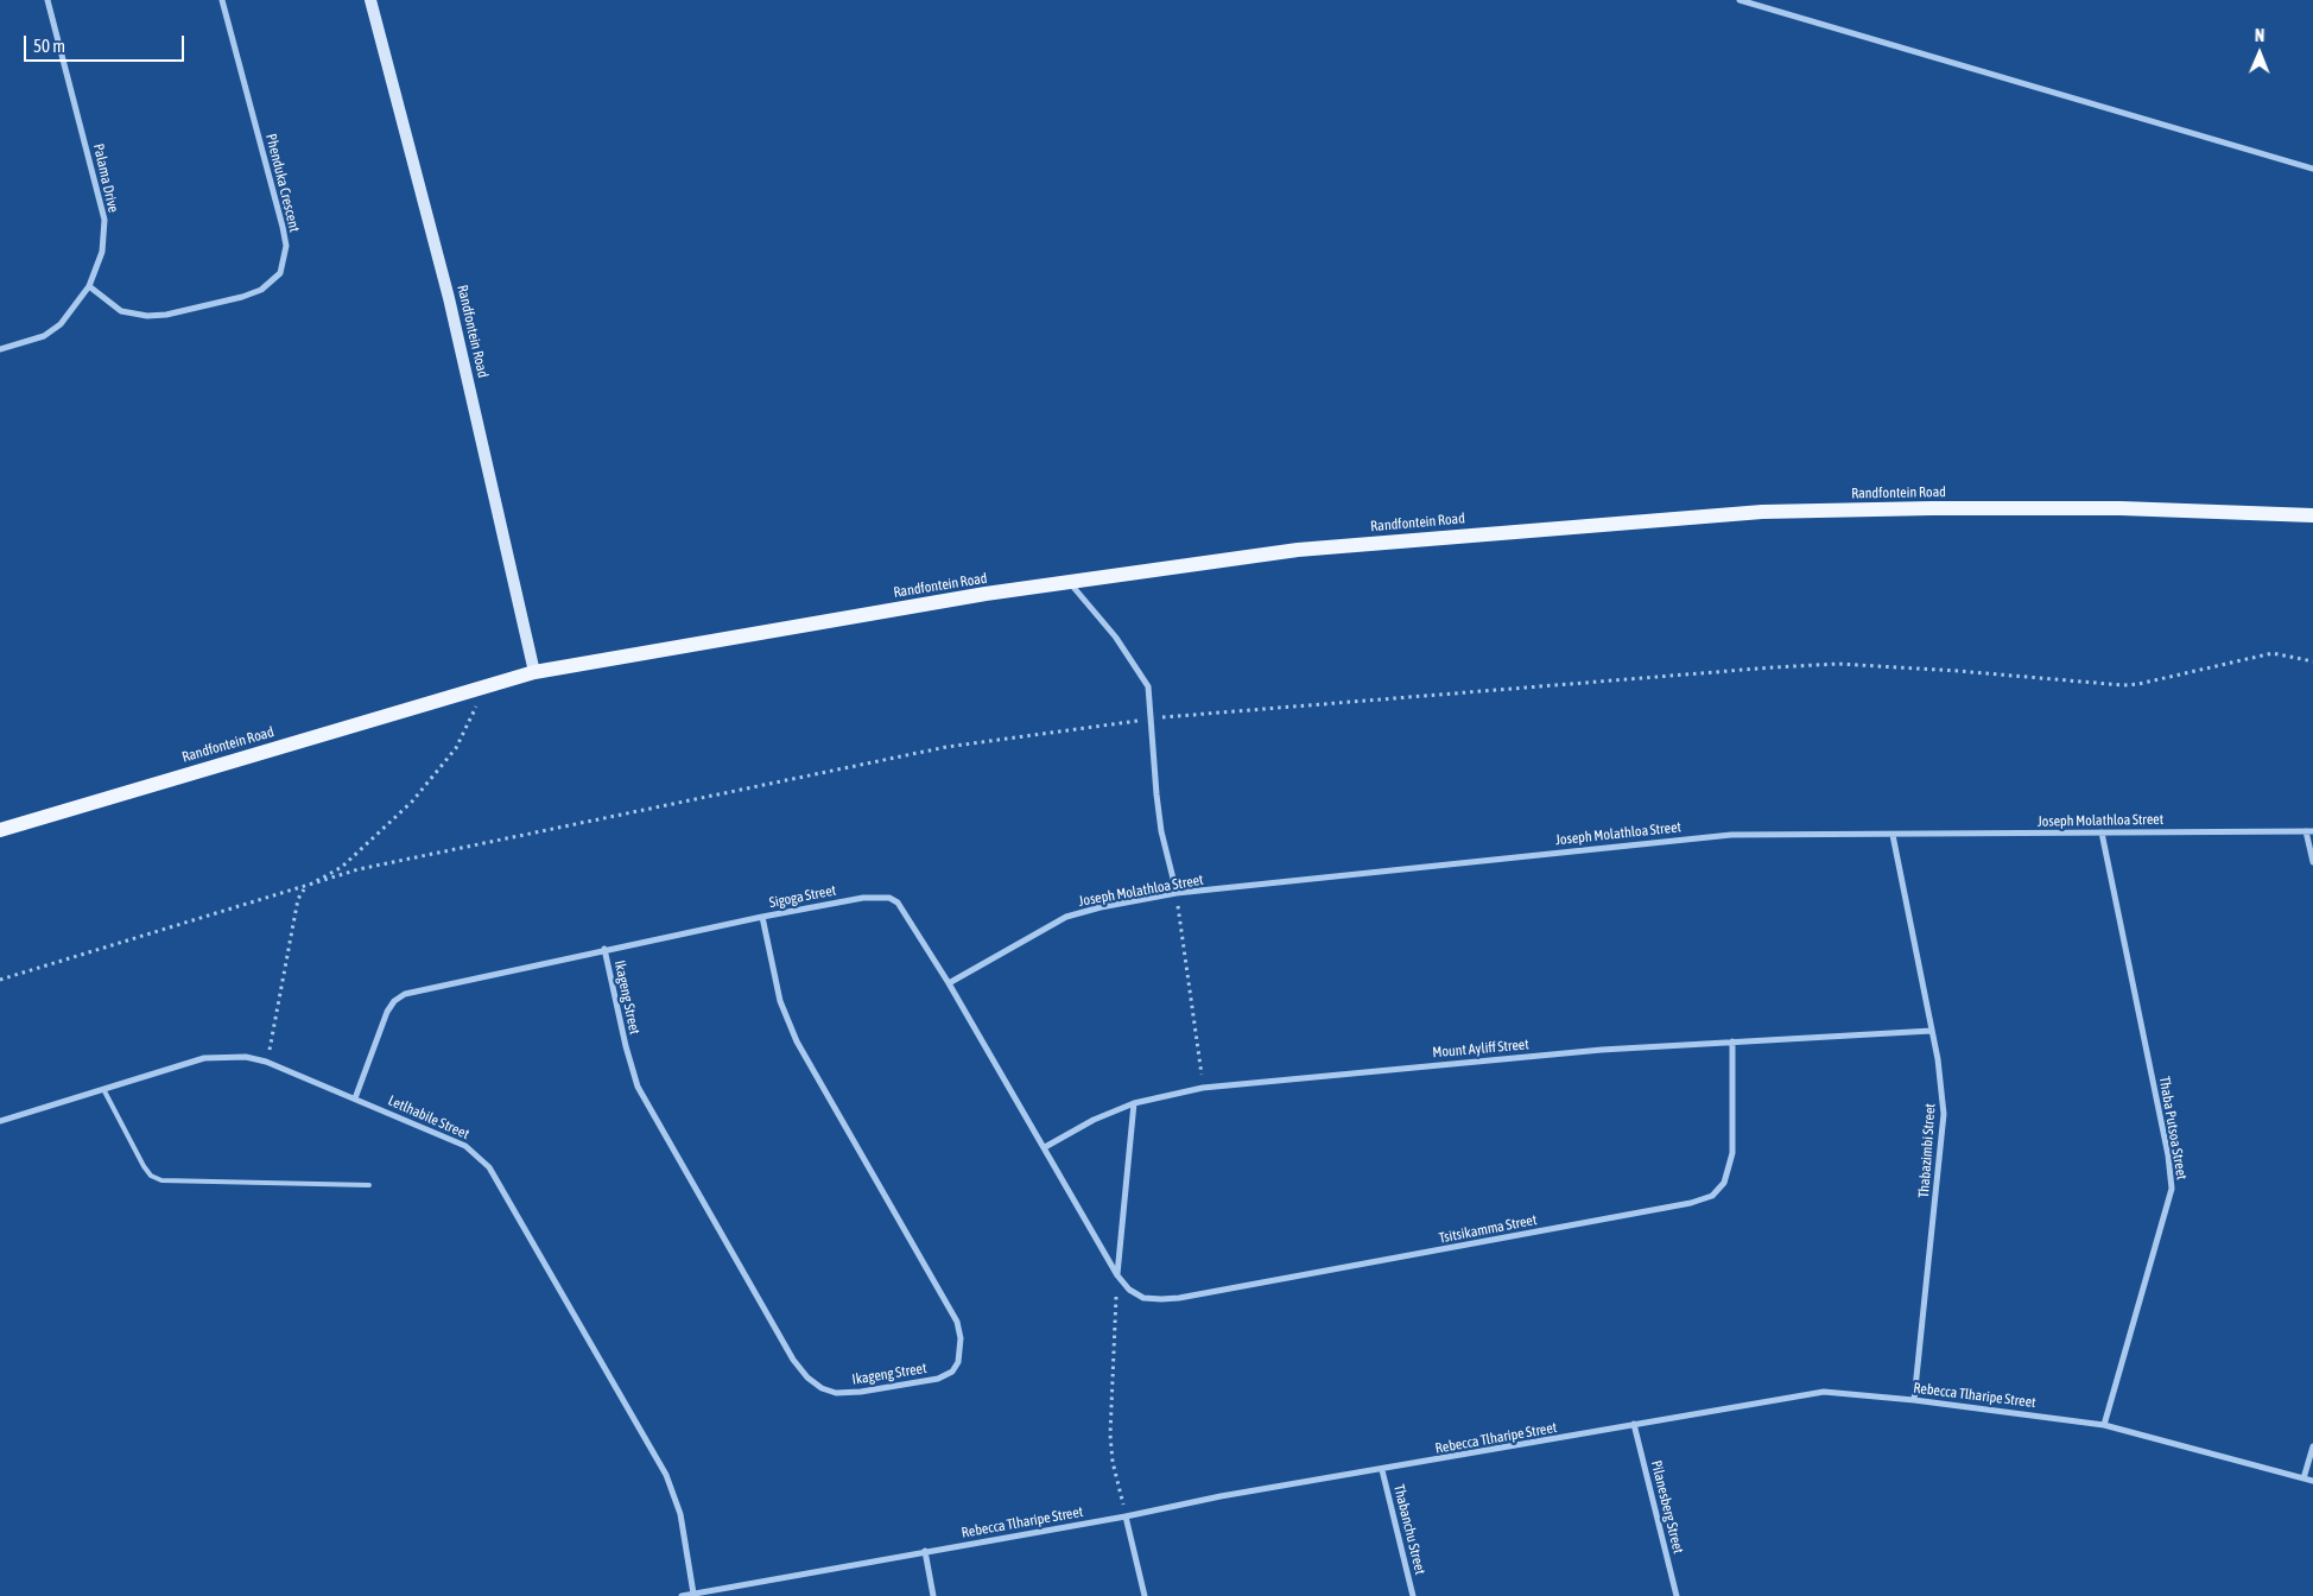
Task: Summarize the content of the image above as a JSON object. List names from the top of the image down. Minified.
{"streets":{"main road":["Randfontein Road"],"street":["Palama Drive","Phenduka Crescent","Joseph Molathloa Street","Sigoga Street","Ikageng Street","Mount Ayliff Street","Letlhabile Street","Thaba Putsoa Street","Thabazimbi Street","Tsitsikamma Street","Rebecca Tlharipe Street","Pilanesberg Street","Thabanchu Street"]},"crossings":[["Palama Drive","Phenduka Crescent"],["Joseph Molathloa Street","Sigoga Street"],["Joseph Molathloa Street","Thaba Putsoa Street"],["Joseph Molathloa Street","Thabazimbi Street"],["Sigoga Street","Ikageng Street"],["Sigoga Street","Mount Ayliff Street"],["Sigoga Street","Letlhabile Street"],["Sigoga Street","Tsitsikamma Street"],["Mount Ayliff Street","Thabazimbi Street"],["Mount Ayliff Street","Tsitsikamma Street"],["Letlhabile Street","Rebecca Tlharipe Street"],["Thaba Putsoa Street","Rebecca Tlharipe Street"],["Thabazimbi Street","Rebecca Tlharipe Street"],["Rebecca Tlharipe Street","Pilanesberg Street"],["Rebecca Tlharipe Street","Thabanchu Street"]],"scale_bar":"50 m","north":"top"}
